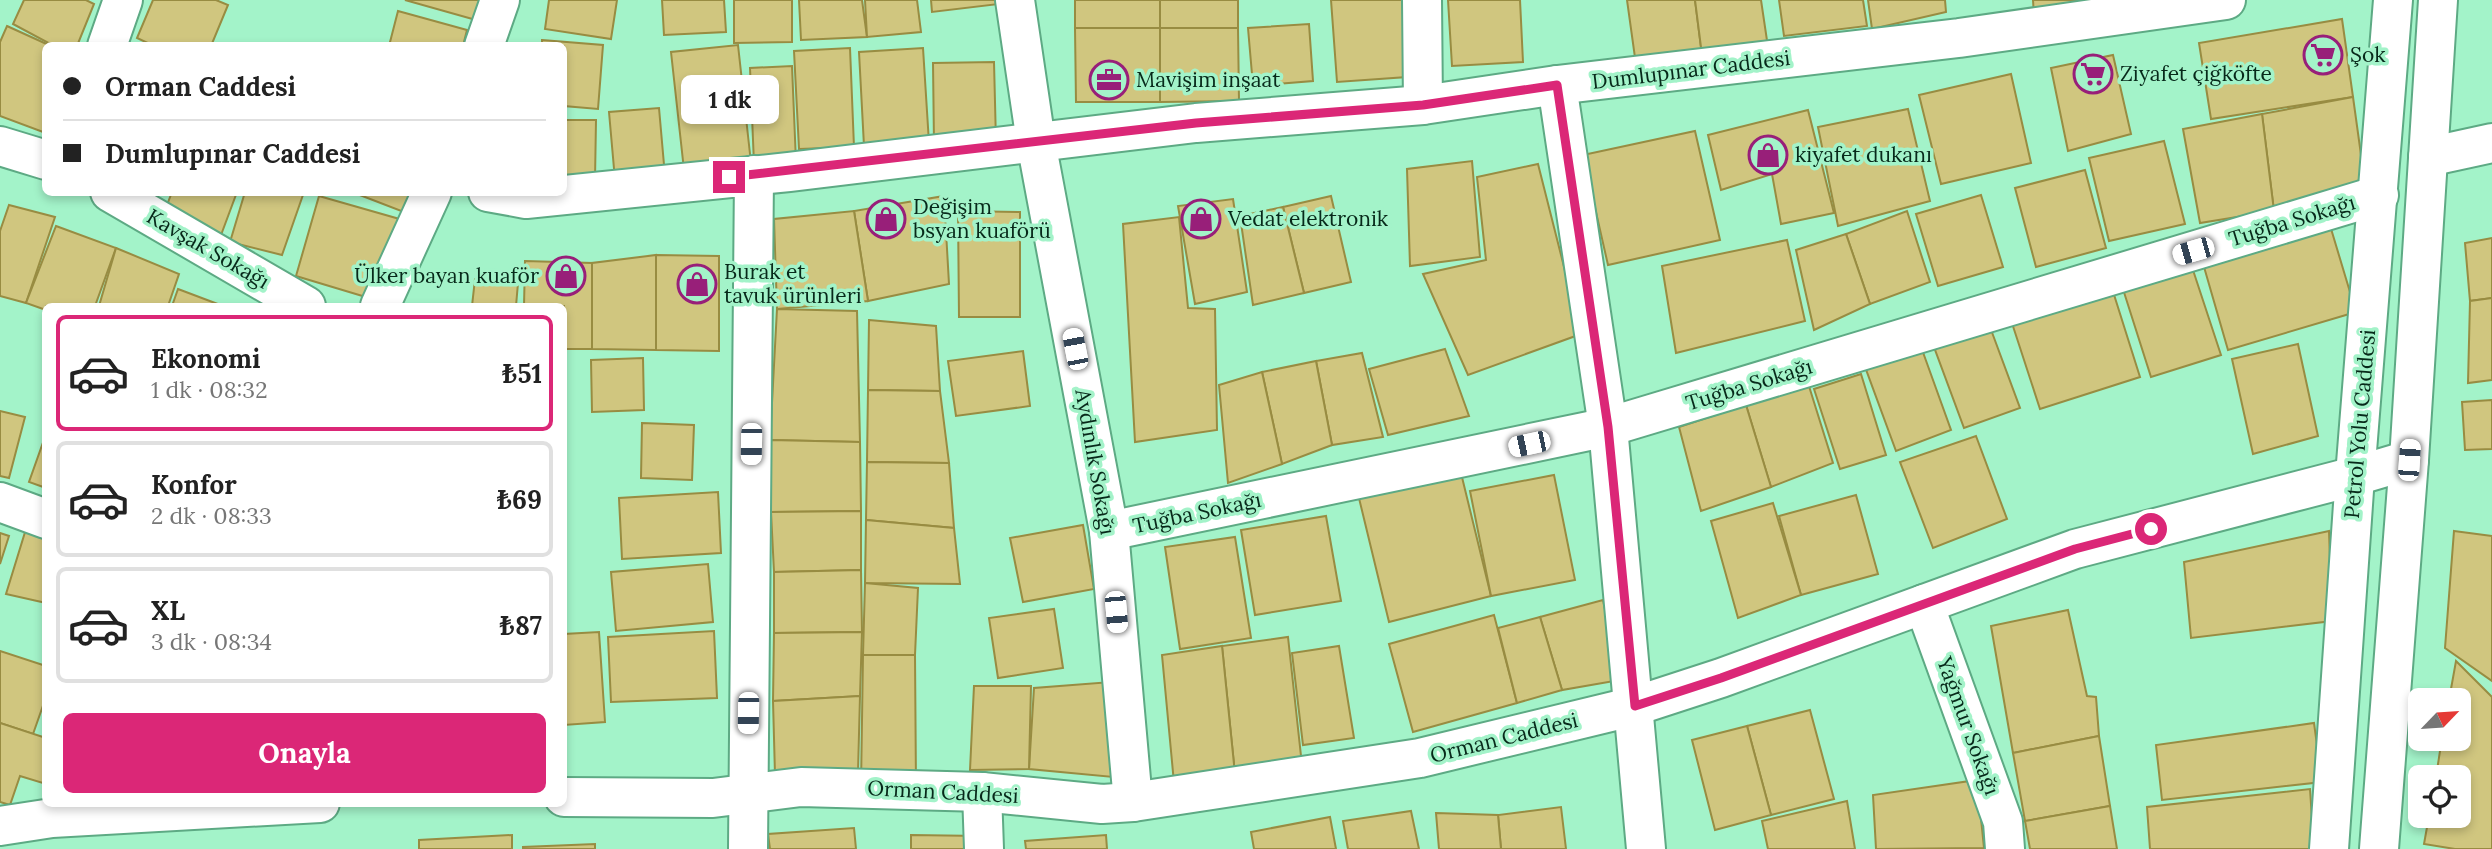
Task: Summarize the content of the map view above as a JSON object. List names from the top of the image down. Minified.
{"streets":{"street":["Dumlupınar Caddesi","Tuğba Sokağı","Kavşak Sokağı","Petrol Yolu Caddesi","Aydınlık Sokağı","Yağmur Sokağı","Orman Caddesi"]},"crossings":[["Dumlupınar Caddesi","Aydınlık Sokağı"],["Tuğba Sokağı","Petrol Yolu Caddesi"],["Tuğba Sokağı","Aydınlık Sokağı"],["Petrol Yolu Caddesi","Orman Caddesi"],["Aydınlık Sokağı","Orman Caddesi"],["Yağmur Sokağı","Orman Caddesi"]],"places":{"supermarket":["Şok","Ziyafet çiğköfte"],"office":["Mavişim inşaat"],"shop":["kiyafet dukanı","Değişim bsyan kuaförü","Vedat elektronik","Ülker bayan kuaför","Burak et tavuk ürünleri"]},"north":"top right","page":{"banner":["Orman Caddesi","Dumlupınar Caddesi"],"bubble":"1 dk","list":[{"name":"Ekonomi","note":"1 dk · 08:32","value":"₺51"},{"name":"Konfor","note":"2 dk · 08:33","value":"₺69"},{"name":"XL","note":"3 dk · 08:34","value":"₺87"}],"buttons":"Onayla"}}
